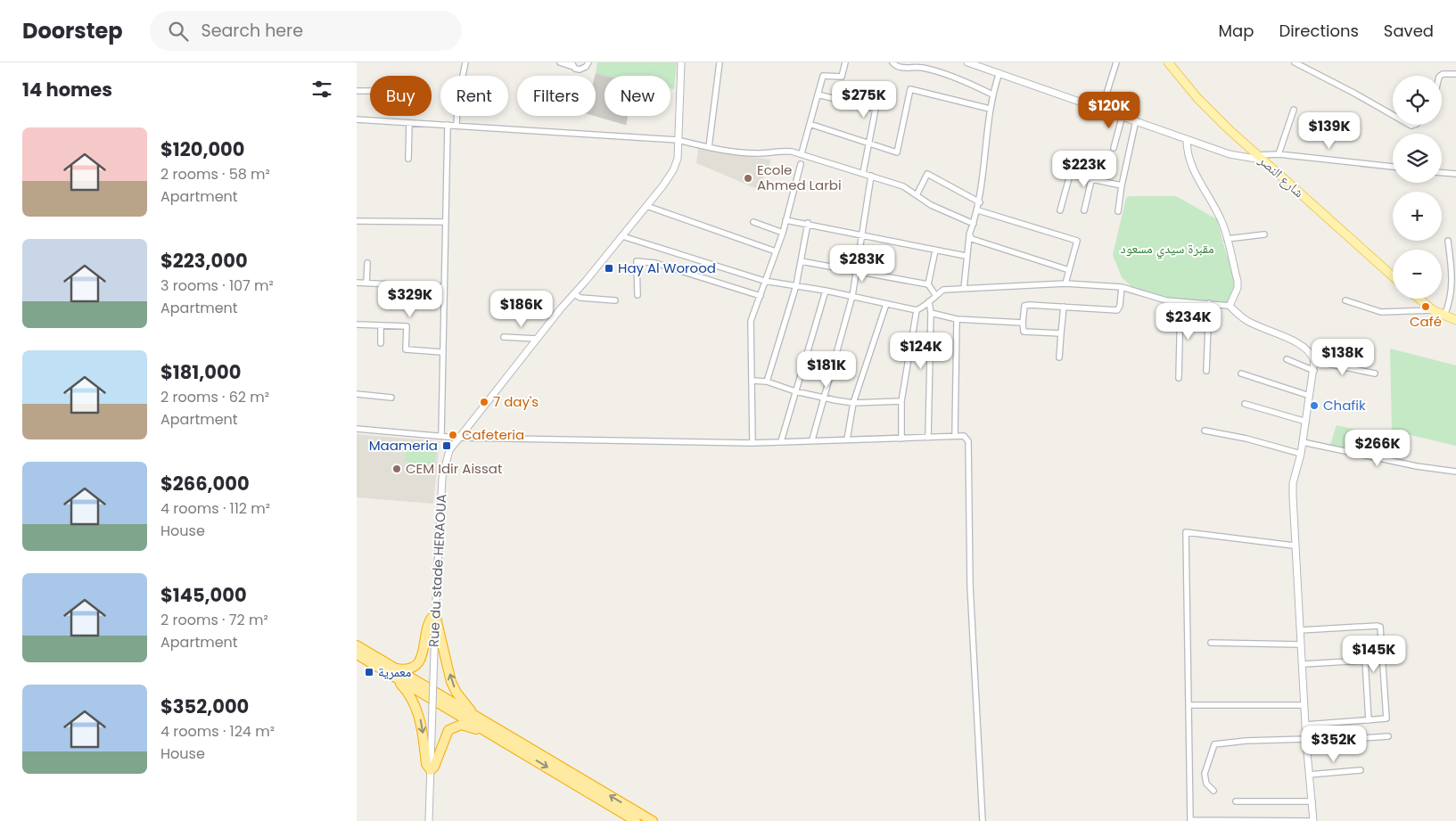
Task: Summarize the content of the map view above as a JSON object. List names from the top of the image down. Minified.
{"streets":{"main road":["شارع النصر"],"street":["Rue du stade HERAOUA"]},"parks":["مقبرة سيدي مسعود"],"places":{"other":["Ecole Ahmed Larbi","Café","7 day's","Chafik","Cafeteria","CEM Idir Aissat"],"transit":["Hay Al Worood","Maameria","معمرية"]},"page":{"header":"Doorstep","search":"Search here","nav":["Map","Directions","Saved"],"heading":"14 homes","map_buttons":["+","−"],"chip":["Buy","Rent","Filters","New"],"price":["$275K","$120K","$139K","$223K","$283K","$329K","$186K","$234K","$124K","$138K","$181K","$266K","$145K","$352K"],"list":[{"name":"$120,000","note":"2 rooms · 58 m² · Apartment"},{"name":"$223,000","note":"3 rooms · 107 m² · Apartment"},{"name":"$181,000","note":"2 rooms · 62 m² · Apartment"},{"name":"$266,000","note":"4 rooms · 112 m² · House"},{"name":"$145,000","note":"2 rooms · 72 m² · Apartment"},{"name":"$352,000","note":"4 rooms · 124 m² · House"}]}}
